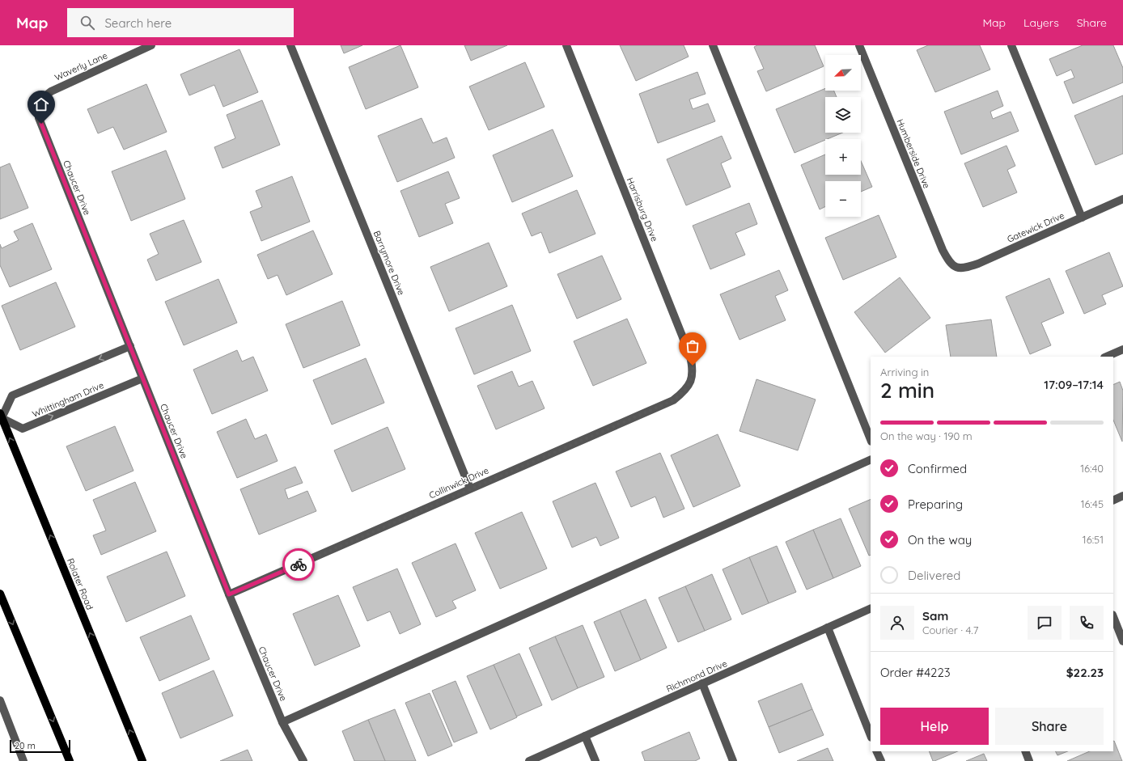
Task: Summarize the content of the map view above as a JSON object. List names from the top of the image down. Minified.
{"streets":{"main road":["Rolater Road"],"street":["Waverly Lane","Humberside Drive","Chaucer Drive","Harrisburg Drive","Gatewick Drive","Barrymore Drive","Whittingham Drive","Collinwick Drive","Richmond Drive"]},"crossings":[["Waverly Lane","Chaucer Drive"],["Humberside Drive","Gatewick Drive"],["Chaucer Drive","Whittingham Drive"],["Chaucer Drive","Collinwick Drive"],["Harrisburg Drive","Collinwick Drive"],["Barrymore Drive","Collinwick Drive"],["Whittingham Drive","Rolater Road"]],"scale_bar":"20 m","north":"bottom left","page":{"header":"Map","search":"Search here","nav":["Map","Layers","Share"],"map_buttons":["+","−"],"heading":["2 min","Arriving in","17:09–17:14"],"panel":["Sam","Courier · 4.7","Order #4223","$22.23"],"bar":"On the way · 190 m","list":[["Confirmed","16:40"],["Preparing","16:45"],["On the way","16:51"],"Delivered"],"buttons":["Help","Share"],"scale":"20 m"}}
